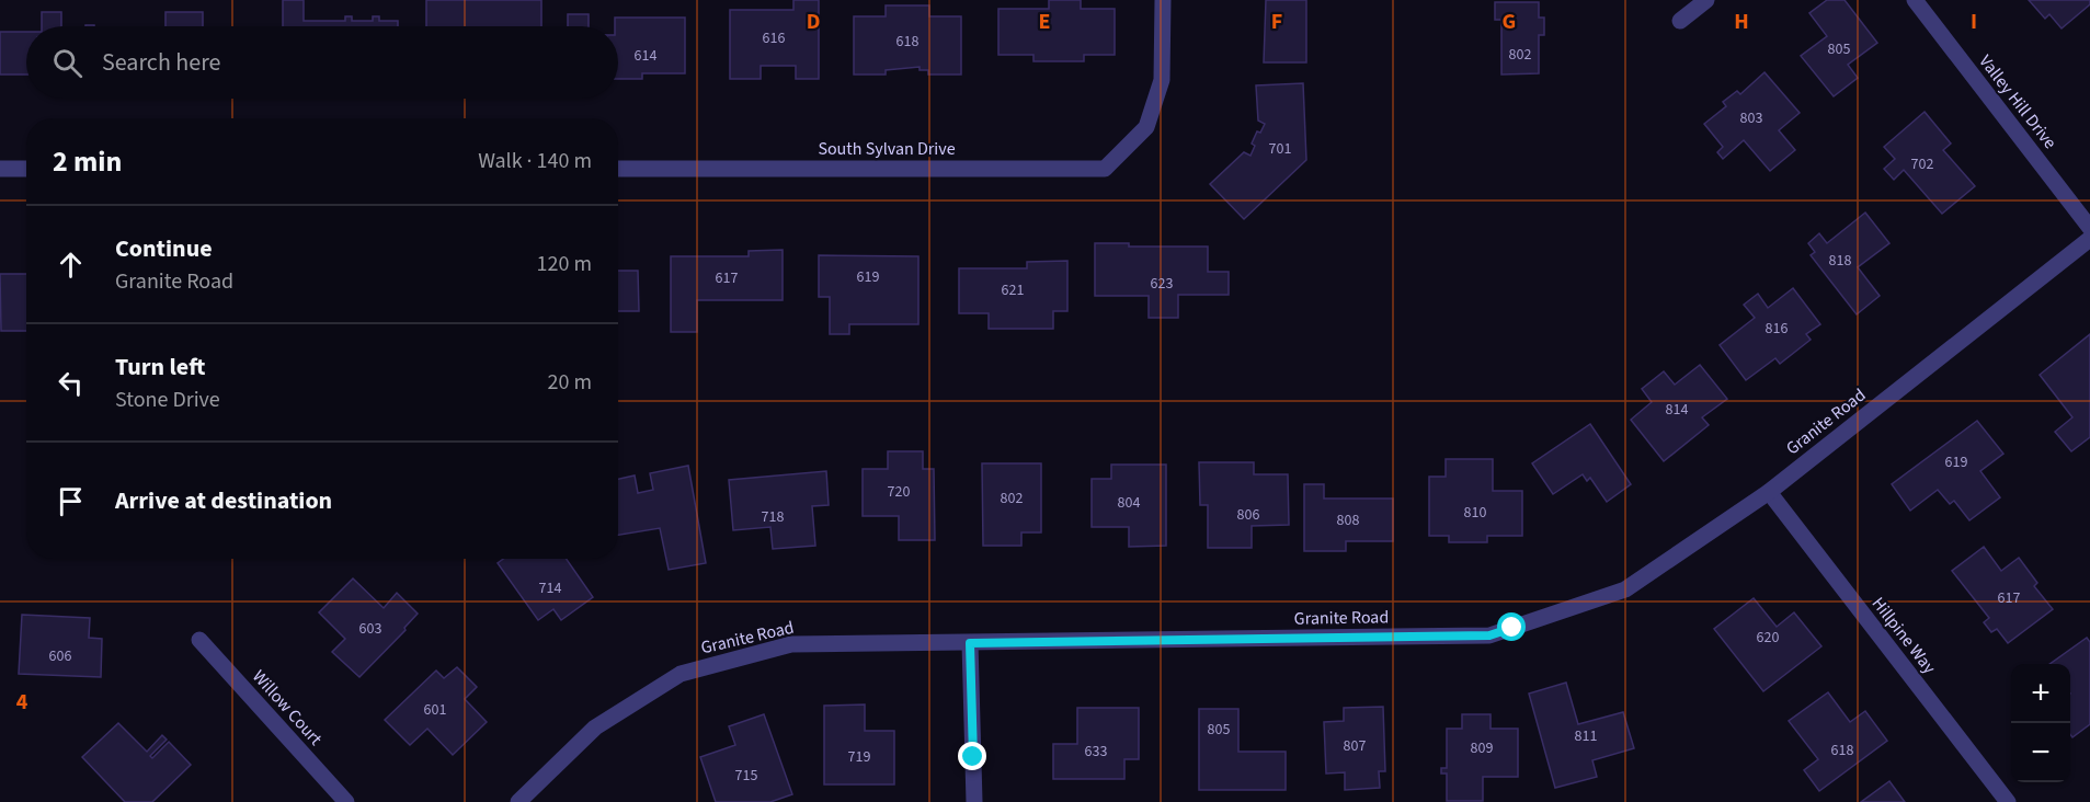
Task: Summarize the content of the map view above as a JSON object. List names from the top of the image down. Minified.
{"streets":{"street":["Valley Hill Drive","South Sylvan Drive","Granite Road","Hillpine Way","Willow Court"]},"crossings":[["Granite Road","Hillpine Way"]],"house_numbers":["616","618","805","802","614","803","701","702","818","619","617","623","621","816","814","619","720","802","804","810","806","718","808","714","617","603","620","606","601","805","811","807","809","618","633","719","715"],"page":{"search":"Search here","heading":["2 min","Walk · 140 m"],"list":[["Continue","Granite Road","120 m"],["Turn left","Stone Drive","20 m"],"Arrive at destination"],"map_buttons":["+","−"]},"grid":{"columns":["D","E","F","G","H","I"],"rows":["4"]}}
